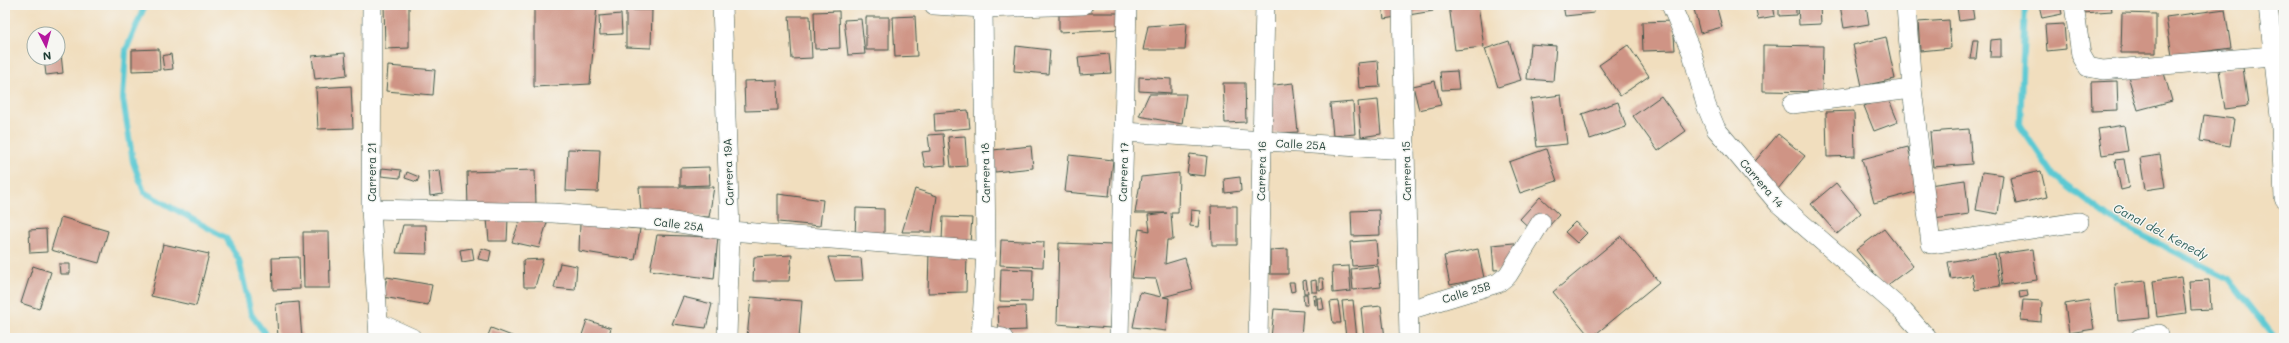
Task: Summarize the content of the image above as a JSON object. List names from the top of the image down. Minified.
{"streets":{"street":["Calle 25A","Carrera 16","Carrera 15","Carrera 21","Carrera 19A","Carrera 17","Carrera 18","Carrera 14","Calle 25B"]},"crossings":[["Calle 25A","Carrera 16"],["Calle 25A","Carrera 15"],["Calle 25A","Carrera 21"],["Calle 25A","Carrera 19A"],["Calle 25A","Carrera 17"],["Calle 25A","Carrera 18"],["Carrera 15","Calle 25B"]],"water":["Canal deL Kenedy"],"north":"bottom"}
